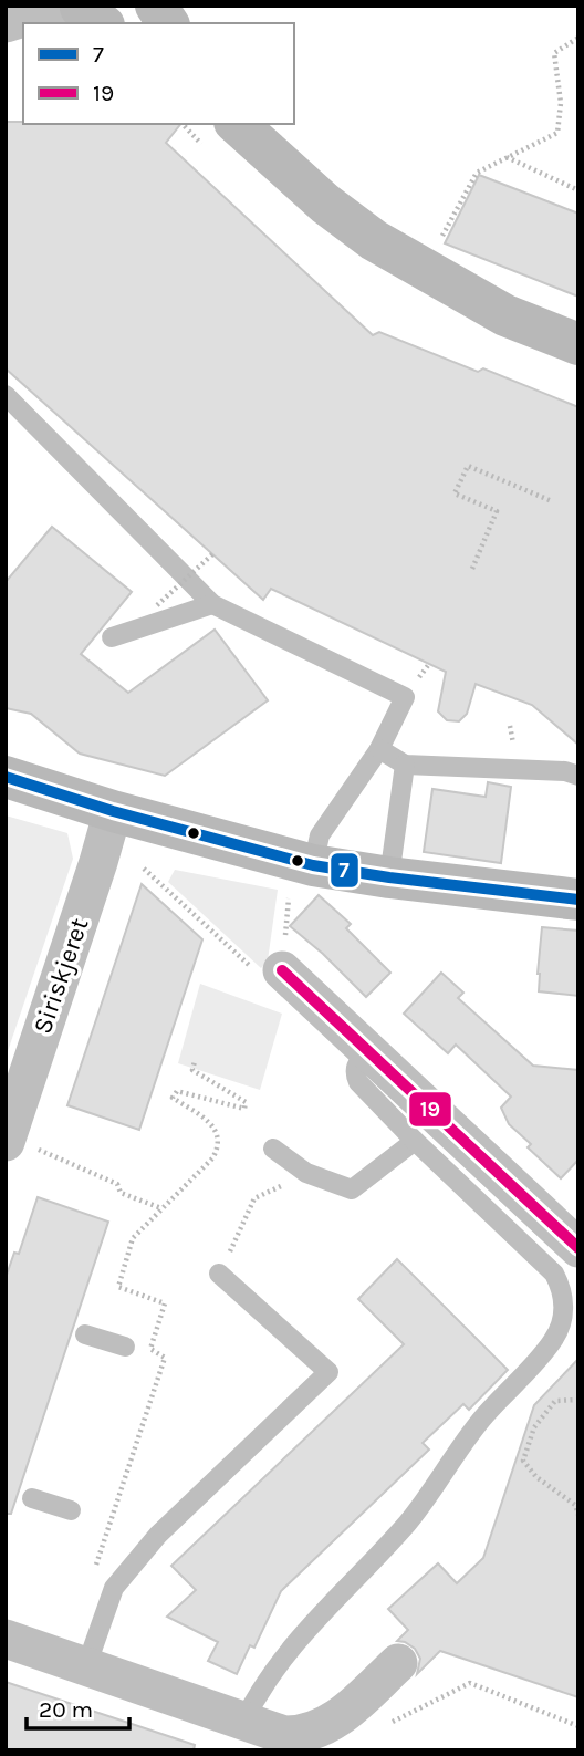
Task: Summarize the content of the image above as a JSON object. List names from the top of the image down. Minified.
{"streets":{"street":["Siriskjeret"]},"lines":["transit line 7","transit line 19"],"legend":["7","19"],"scale_bar":"20 m"}
